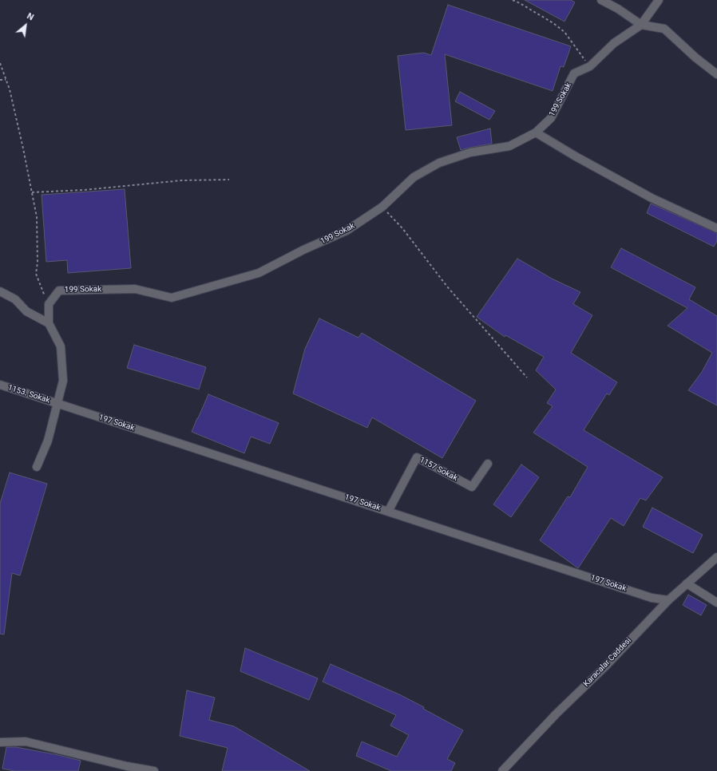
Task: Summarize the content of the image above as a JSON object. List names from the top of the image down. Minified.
{"streets":{"street":["199 Sokak","1153. Sokak","197 Sokak","1157 Sokak","Karacalar Caddesi"]},"crossings":[["1153. Sokak","197 Sokak"],["197 Sokak","1157 Sokak"],["197 Sokak","Karacalar Caddesi"]],"north":"top right"}
